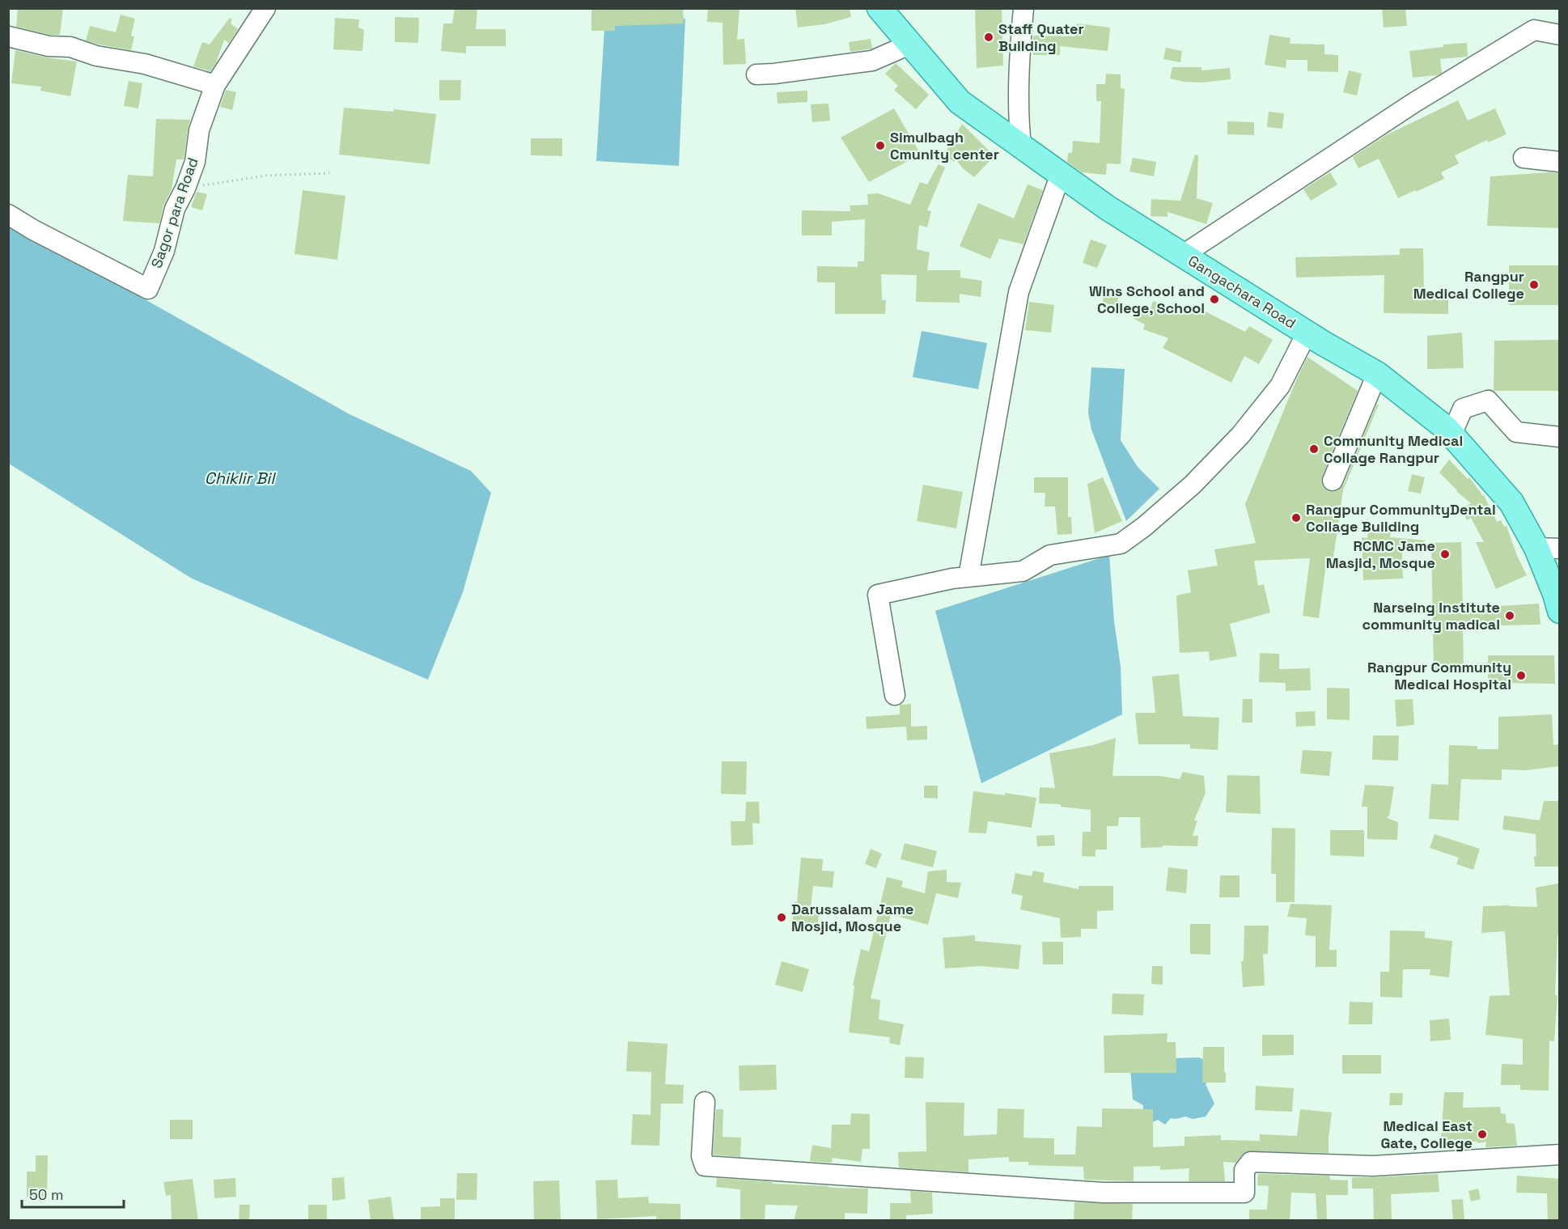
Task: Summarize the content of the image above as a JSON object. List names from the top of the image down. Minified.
{"streets":{"main road":["Gangachara Road"],"street":["Sagor para Road"]},"water":["Chiklir Bil"],"places":["Staff Quater Building","Simulbagh Cmunity center","Rangpur Medical College","Wins School and College, School","Community Medical Collage Rangpur","Rangpur CommunityDental Collage Building","RCMC Jame Masjid, Mosque","Narseing Institute community madical","Rangpur Community Medical Hospital","Darussalam Jame Mosjid, Mosque","Medical East Gate, College"],"scale_bar":"50 m"}
